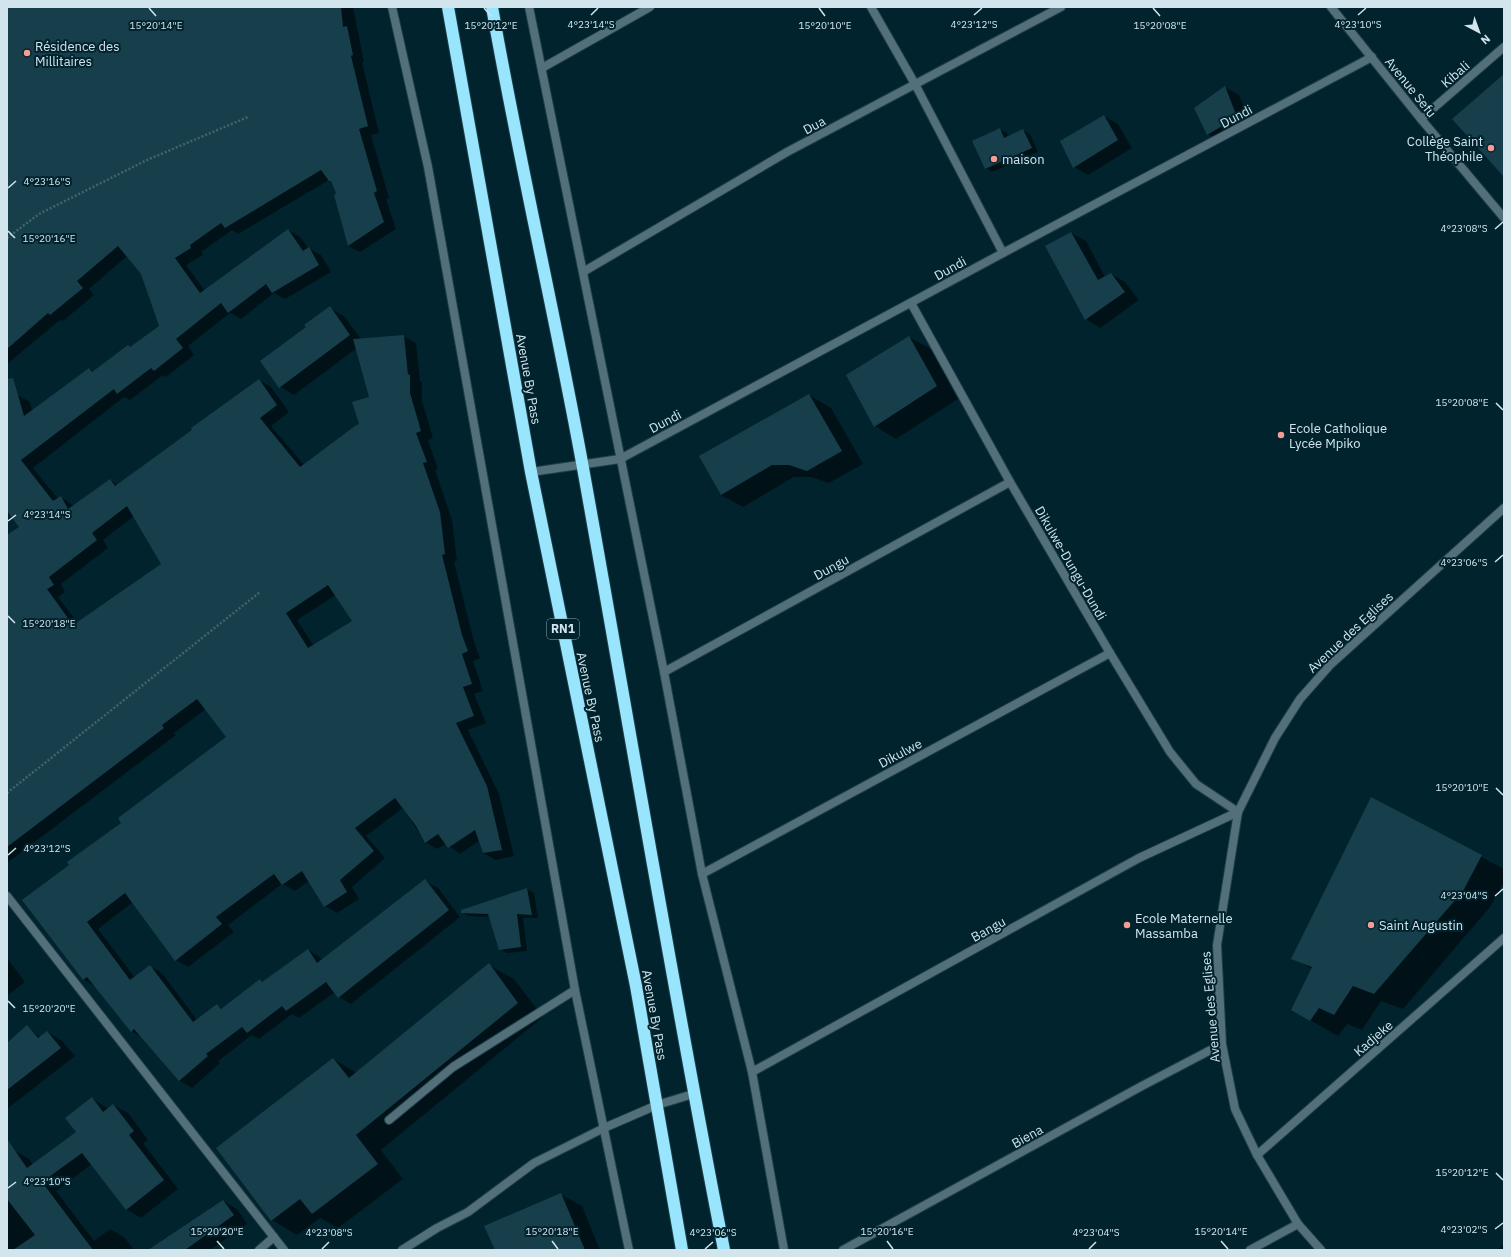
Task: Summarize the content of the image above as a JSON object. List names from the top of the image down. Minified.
{"streets":{"highway":["Avenue By Pass","RN1"],"street":["Kibali","Avenue Sefu","Dundi","Dua","Dikulwe-Dungu-Dundi","Dungu","Avenue des Eglises","Dikulwe","Bangu","Kadjeke","Biena"]},"crossings":[["Kibali","Avenue Sefu"],["Avenue Sefu","Dundi"],["Dundi","Avenue By Pass"],["Dundi","Dikulwe-Dungu-Dundi"],["Dikulwe-Dungu-Dundi","Dungu"],["Dikulwe-Dungu-Dundi","Avenue des Eglises"],["Dikulwe-Dungu-Dundi","Dikulwe"],["Dikulwe-Dungu-Dundi","Bangu"],["Avenue des Eglises","Bangu"],["Avenue des Eglises","Kadjeke"],["Avenue des Eglises","Biena"]],"places":["Résidence des Millitaires","Collège Saint Théophile","maison","Ecole Catholique Lycée Mpiko","Ecole Maternelle Massamba","Saint Augustin"],"north":"bottom right","coordinates":["4°23'14\"S","4°23'12\"S","4°23'10\"S","15°20'14\"E","15°20'08\"E","15°20'12\"E","15°20'10\"E","4°23'16\"S","4°23'08\"S","15°20'16\"E","4°23'06\"S","15°20'18\"E","4°23'04\"S","15°20'20\"E","4°23'02\"S"]}
